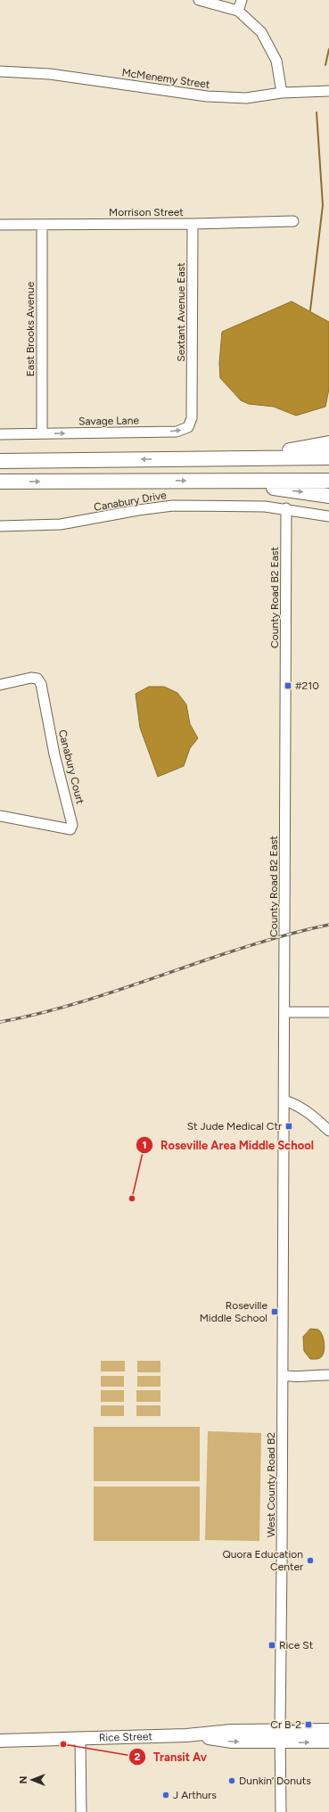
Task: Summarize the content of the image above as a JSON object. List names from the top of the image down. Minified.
{"streets":{"main road":["Rice Street"],"street":["McMenemy Street","Morrison Street","Sextant Avenue East","East Brooks Avenue","Savage Lane","Canabury Drive","County Road B2 East","Canabury Court","West County Road B2"]},"crossings":[["Morrison Street","Sextant Avenue East"],["Morrison Street","East Brooks Avenue"],["Sextant Avenue East","Savage Lane"],["East Brooks Avenue","Savage Lane"],["Canabury Drive","County Road B2 East"],["County Road B2 East","West County Road B2"],["West County Road B2","Rice Street"]],"one_way":["Savage Lane"],"places":{"transit":["#210","St Jude Medical Ctr","Roseville Middle School","Rice St","Cr B-2"],"other":["Roseville Area Middle School","Quora Education Center","Transit Av","Dunkin’ Donuts","J Arthurs"]},"north":"left"}
